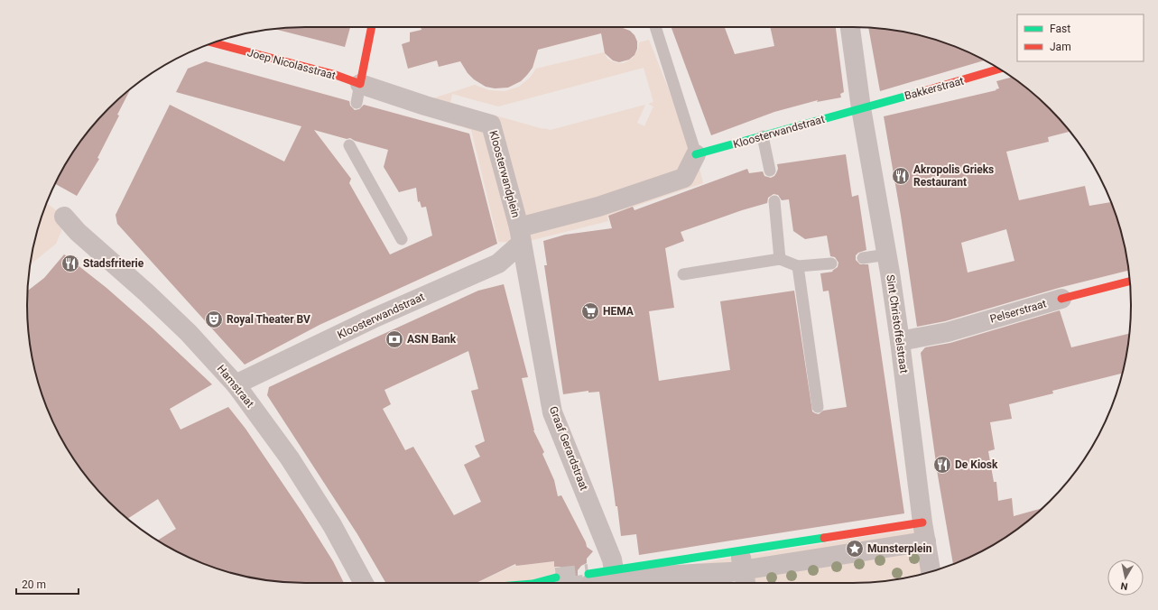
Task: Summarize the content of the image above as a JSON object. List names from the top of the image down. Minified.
{"streets":{"street":["Joep Nicolasstraat","Bakkerstraat","Kloosterwandstraat","Kloosterwandplein","Pelserstraat","Sint Christoffelstraat","Hamstraat","Graaf Gerardstraat"]},"crossings":[["Joep Nicolasstraat","Kloosterwandplein"],["Bakkerstraat","Kloosterwandstraat"],["Bakkerstraat","Sint Christoffelstraat"],["Kloosterwandstraat","Kloosterwandplein"],["Kloosterwandstraat","Sint Christoffelstraat"],["Kloosterwandstraat","Hamstraat"],["Kloosterwandstraat","Graaf Gerardstraat"],["Kloosterwandplein","Graaf Gerardstraat"],["Pelserstraat","Sint Christoffelstraat"]],"places":{"restaurant":["Akropolis Grieks Restaurant","Stadsfriterie","De Kiosk"],"supermarket":["HEMA"],"theatre":["Royal Theater BV"],"bank":["ASN Bank"],"place":["Munsterplein"]},"legend":["Fast","Jam"],"scale_bar":"20 m","north":"bottom"}
